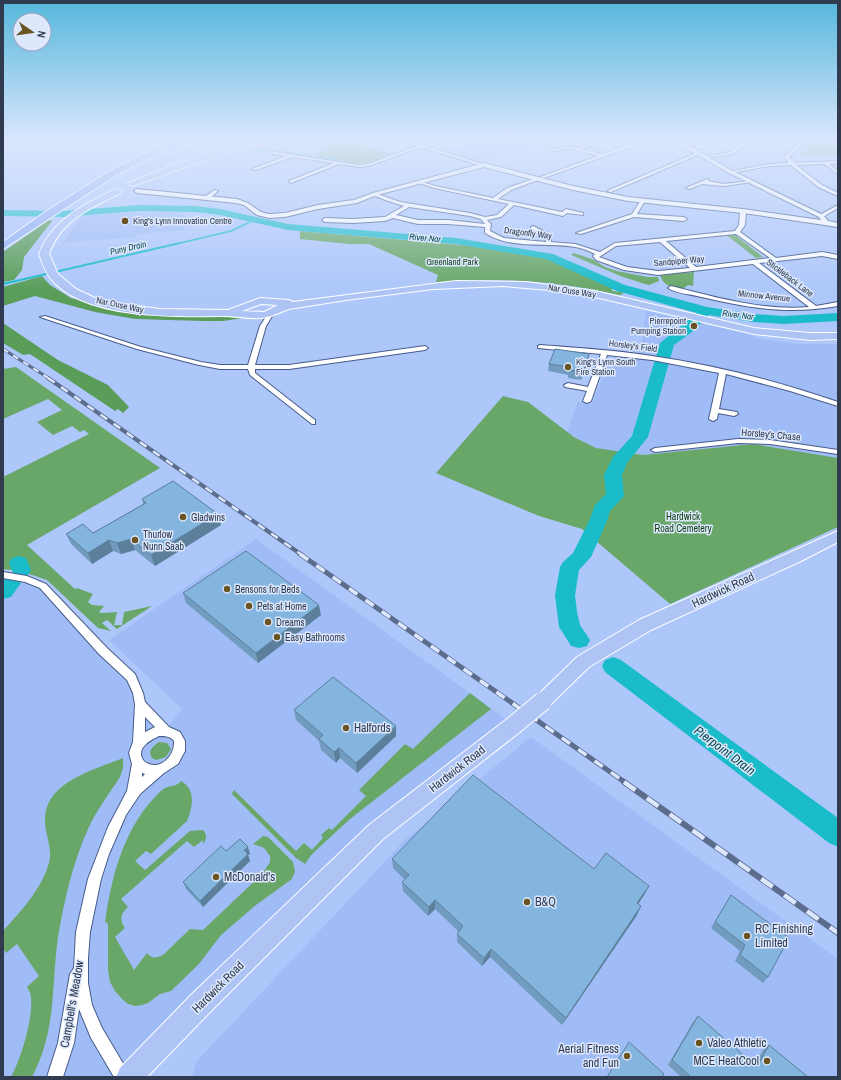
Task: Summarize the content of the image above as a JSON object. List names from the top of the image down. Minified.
{"streets":{"main road":["Nar Ouse Way","Hardwick Road"],"street":["Dragonfly Way","Sandpiper Way","Stickleback Lane","Minnow Avenue","Horsley's Field","Horsley's Chase","Campbell's Meadow"]},"crossings":[["Dragonfly Way","Sandpiper Way"],["Sandpiper Way","Stickleback Lane"],["Stickleback Lane","Minnow Avenue"]],"water":["River Nar","Puny Drain","Pierpoint Drain"],"parks":["Greenland Park","Hardwick Road Cemetery"],"places":["King's Lynn Innovation Centre","Pierrepoint Pumping Station","King's Lynn South Fire Station","Gladwins","Thurlow Nunn Saab","Bensons for Beds","Pets at Home","Dreams","Easy Bathrooms","Halfords","McDonald's","B&Q","RC Finishing Limited","Valeo Athletic","Aerial Fitness and Fun","MCE HeatCool"],"north":"right"}
